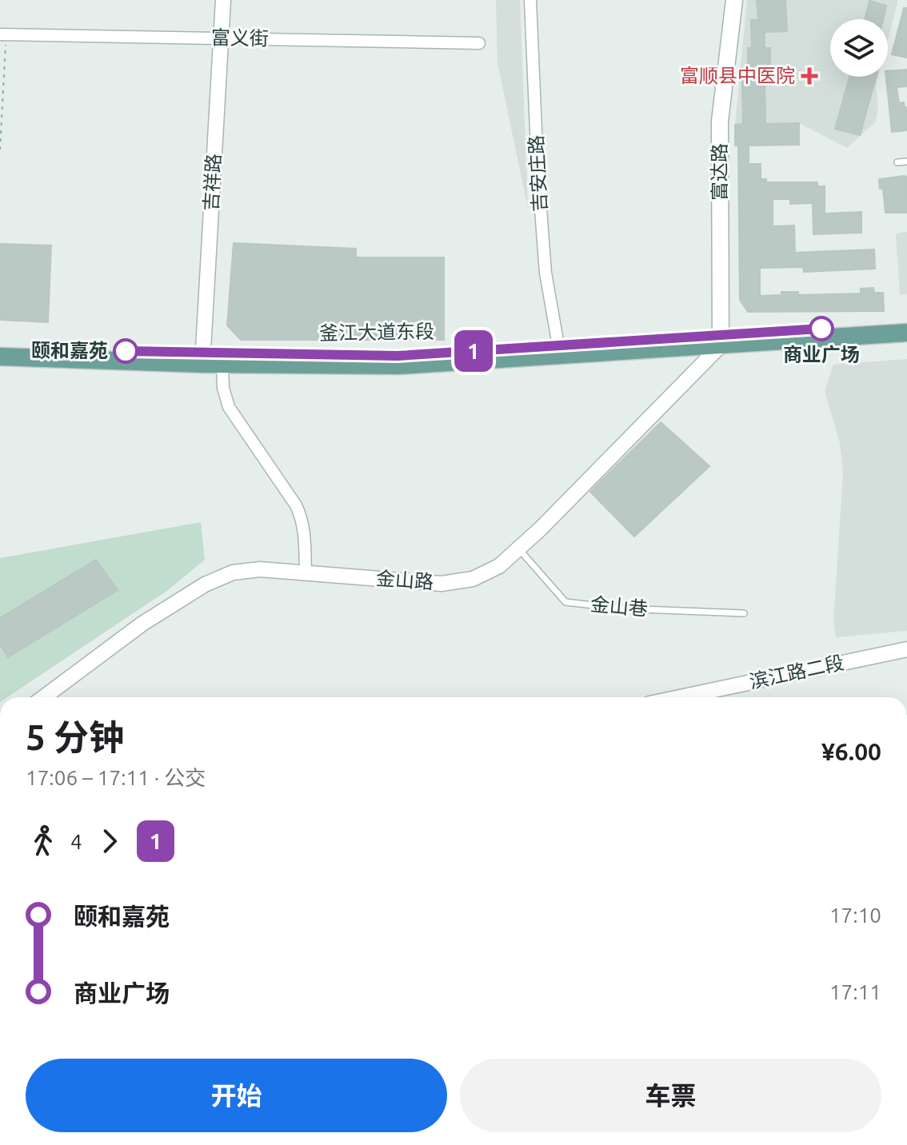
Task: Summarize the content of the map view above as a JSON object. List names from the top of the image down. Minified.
{"streets":{"main road":["富达路","釜江大道东段"],"street":["富义街","吉安庄路","吉祥路","金山路","滨江路二段"],"lane":["金山巷"]},"crossings":[["富义街","吉祥路"],["富达路","釜江大道东段"],["富达路","金山路"],["吉安庄路","釜江大道东段"],["吉祥路","釜江大道东段"],["釜江大道东段","金山路"],["金山路","金山巷"]],"places":{"health":["富顺县中医院"],"other":["商业广场","颐和嘉苑"]},"lines":["bus line 1"],"page":{"on_map":"1","heading":["5 分钟","17:06 – 17:11 · 公交","¥6.00"],"legs":["4","1"],"list":[{"name":"颐和嘉苑","value":"17:10"},{"name":"商业广场","value":"17:11"}],"buttons":["开始","车票"]}}
